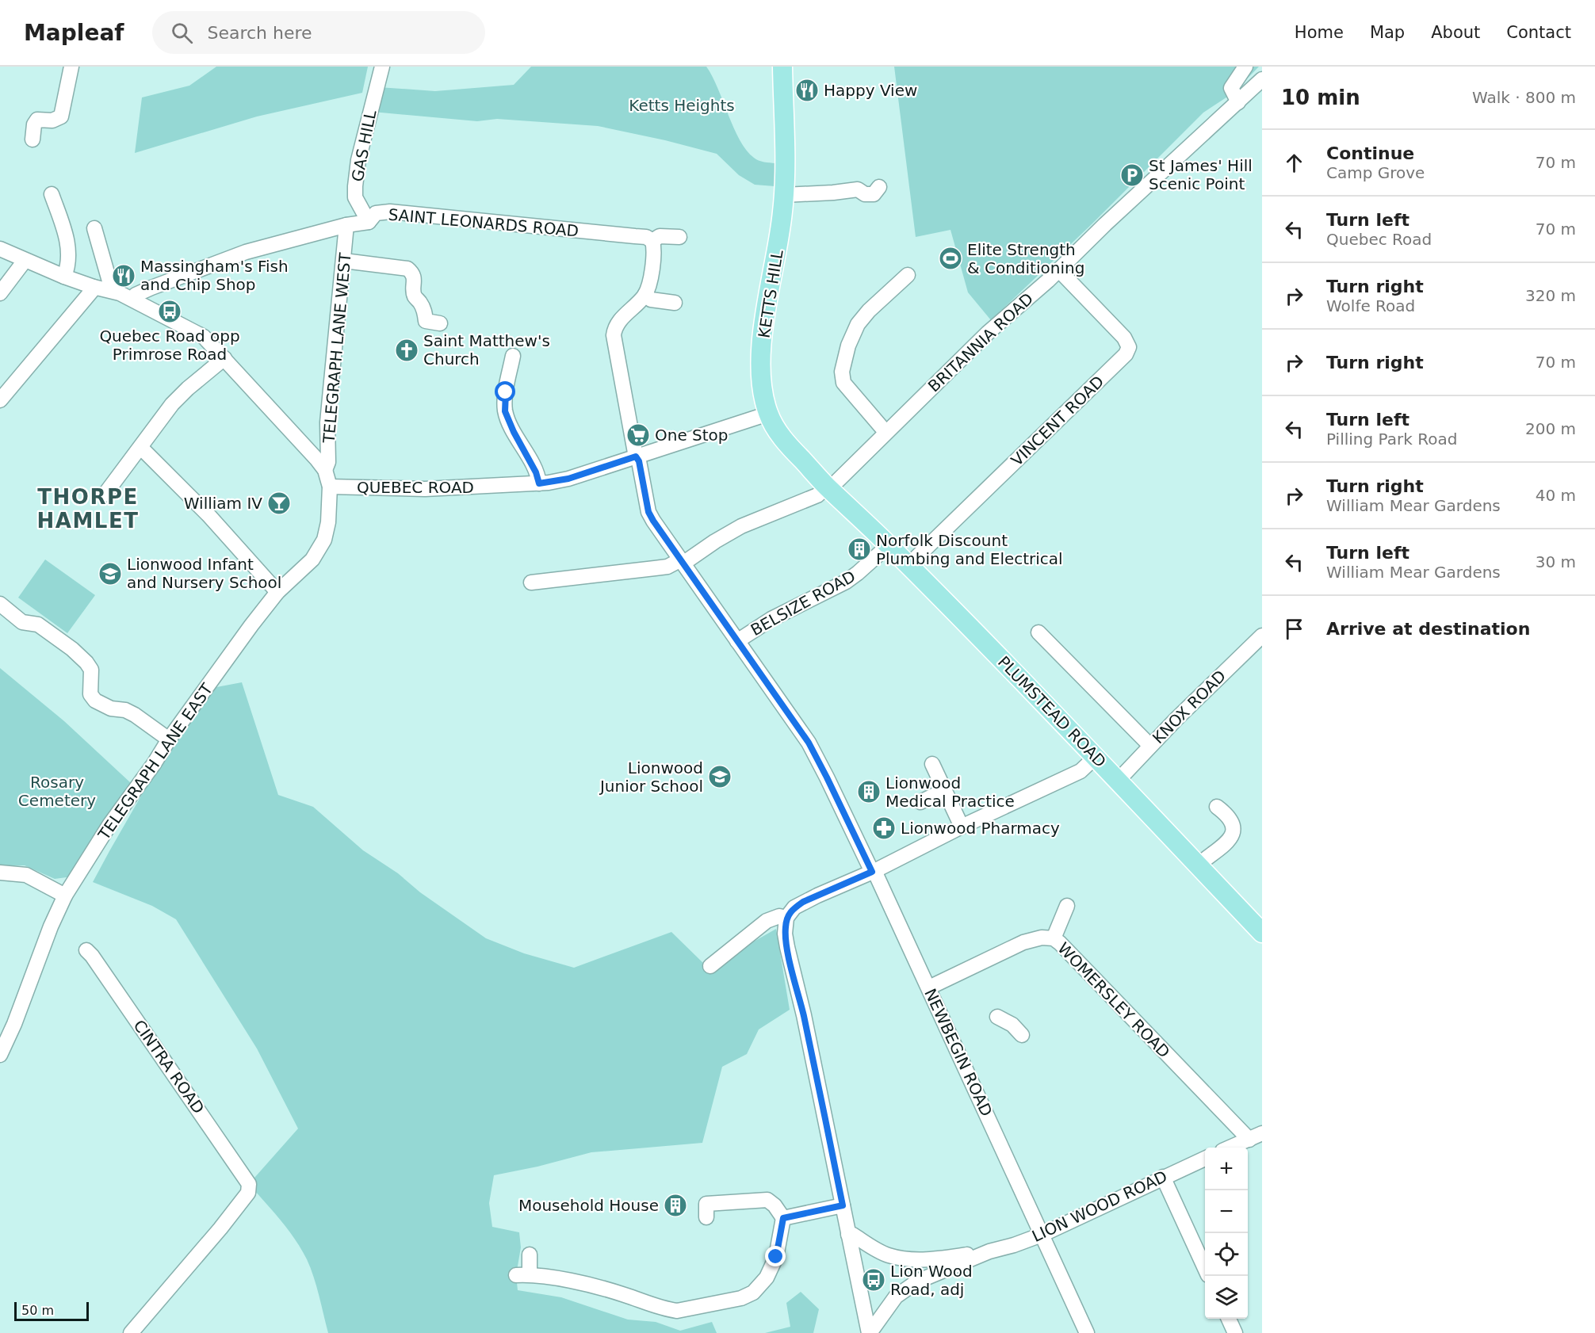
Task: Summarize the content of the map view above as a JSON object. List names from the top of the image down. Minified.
{"streets":{"main road":["KETTS HILL","PLUMSTEAD ROAD"],"street":["GAS HILL","SAINT LEONARDS ROAD","BRITANNIA ROAD","TELEGRAPH LANE WEST","VINCENT ROAD","QUEBEC ROAD","BELSIZE ROAD","KNOX ROAD","TELEGRAPH LANE EAST","WOMERSLEY ROAD","NEWBEGIN ROAD","CINTRA ROAD","LION WOOD ROAD"]},"crossings":[["GAS HILL","SAINT LEONARDS ROAD"],["SAINT LEONARDS ROAD","TELEGRAPH LANE WEST"],["KETTS HILL","BRITANNIA ROAD"],["KETTS HILL","QUEBEC ROAD"],["KETTS HILL","PLUMSTEAD ROAD"],["BRITANNIA ROAD","VINCENT ROAD"],["BRITANNIA ROAD","PLUMSTEAD ROAD"],["BRITANNIA ROAD","NEWBEGIN ROAD"],["VINCENT ROAD","PLUMSTEAD ROAD"],["QUEBEC ROAD","TELEGRAPH LANE EAST"],["QUEBEC ROAD","NEWBEGIN ROAD"],["BELSIZE ROAD","PLUMSTEAD ROAD"],["BELSIZE ROAD","NEWBEGIN ROAD"],["KNOX ROAD","PLUMSTEAD ROAD"],["WOMERSLEY ROAD","NEWBEGIN ROAD"],["NEWBEGIN ROAD","LION WOOD ROAD"]],"districts":["THORPE HAMLET"],"parks":["Ketts Heights","Rosary Cemetery"],"places":{"restaurant":["Happy View","Massingham's Fish and Chip Shop"],"parking":["St James' Hill Scenic Point"],"sports":["Elite Strength & Conditioning"],"bus stop":["Quebec Road opp Primrose Road","Lion Wood Road, adj"],"church":["Saint Matthew's Church"],"supermarket":["One Stop"],"bar":["William IV"],"building":["Norfolk Discount Plumbing and Electrical","Lionwood Medical Practice","Mousehold House"],"school or university":["Lionwood Infant and Nursery School","Lionwood Junior School"],"pharmacy":["Lionwood Pharmacy"]},"scale_bar":"50 m","page":{"header":"Mapleaf","search":"Search here","nav":["Home","Map","About","Contact"],"heading":["10 min","Walk · 800 m"],"list":[["Continue","Camp Grove","70 m"],["Turn left","Quebec Road","70 m"],["Turn right","Wolfe Road","320 m"],["Turn right","70 m"],["Turn left","Pilling Park Road","200 m"],["Turn right","William Mear Gardens","40 m"],["Turn left","William Mear Gardens","30 m"],"Arrive at destination"],"map_buttons":["+","−"],"scale":"50 m"}}
